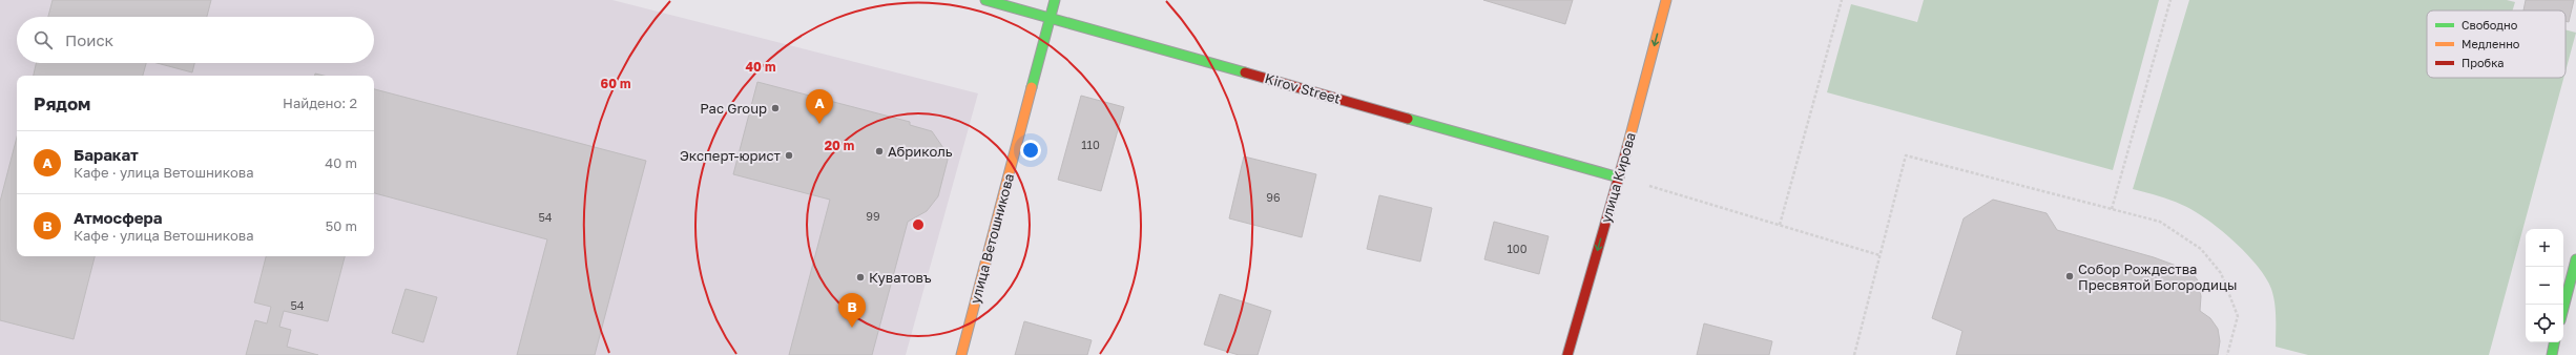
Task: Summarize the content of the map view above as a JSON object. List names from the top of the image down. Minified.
{"streets":{"street":["Kirov Street","улица Кирова","улица Ветошникова"]},"crossings":[["Kirov Street","улица Кирова"],["Kirov Street","улица Ветошникова"]],"one_way":["улица Кирова"],"places":["Pac Group","Абриколь","Эксперт-юрист","Собор Рождества Пресвятой Богородицы","Куватовъ"],"house_numbers":["110","96","99","54","100","54"],"legend":["Свободно","Медленно","Пробка"],"page":{"search":"Поиск","heading":["Рядом","Найдено: 2"],"pins":["A","B"],"list":[{"mark":"A","name":"Баракат","note":"Кафе · улица Ветошникова","value":"40 m"},{"mark":"B","name":"Атмосфера","note":"Кафе · улица Ветошникова","value":"50 m"}],"map_buttons":["+","−"]},"rings":["40 m","60 m","20 m"]}
